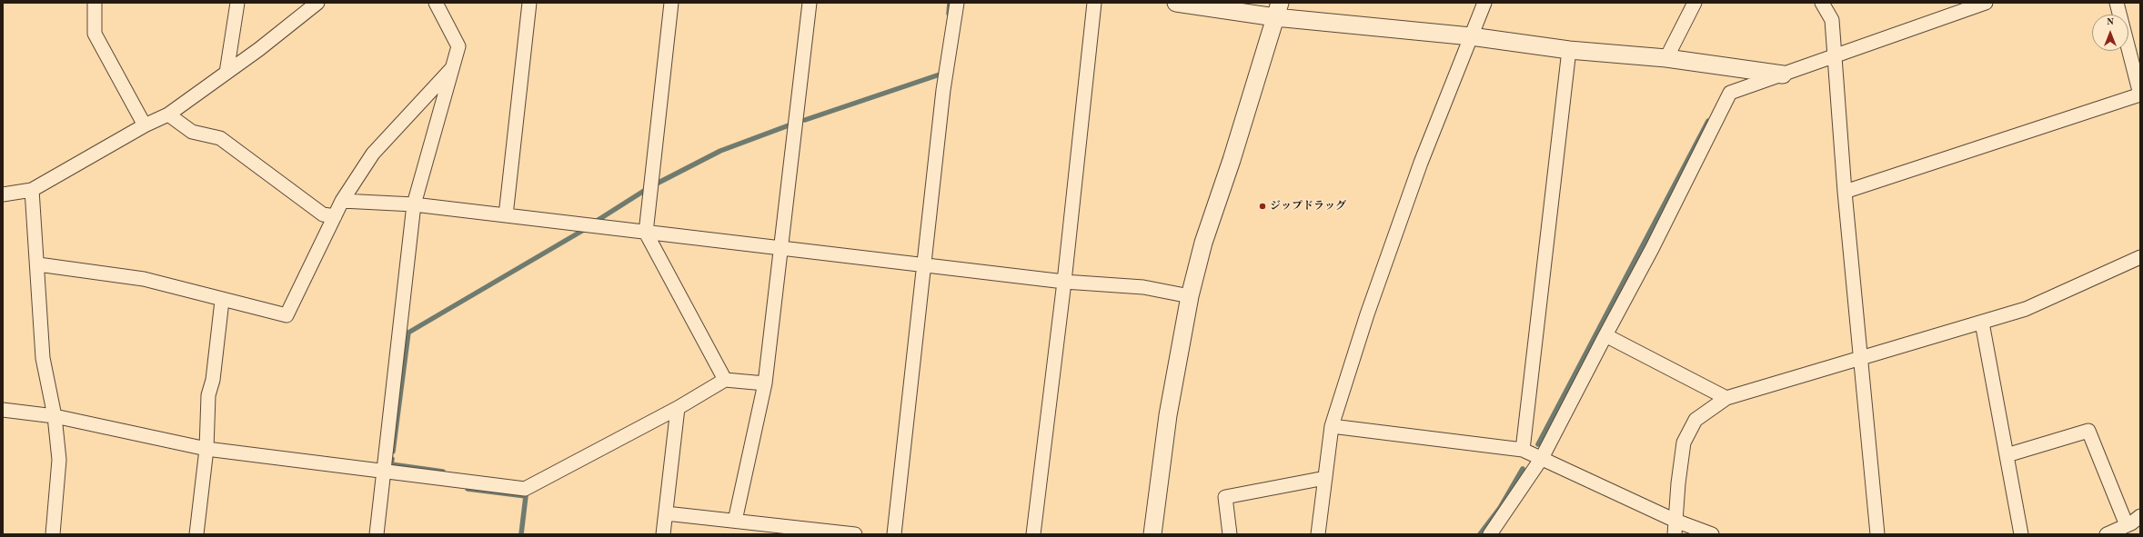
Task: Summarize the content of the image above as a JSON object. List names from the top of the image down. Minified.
{"places":["ジップドラッグ"],"north":"top"}
